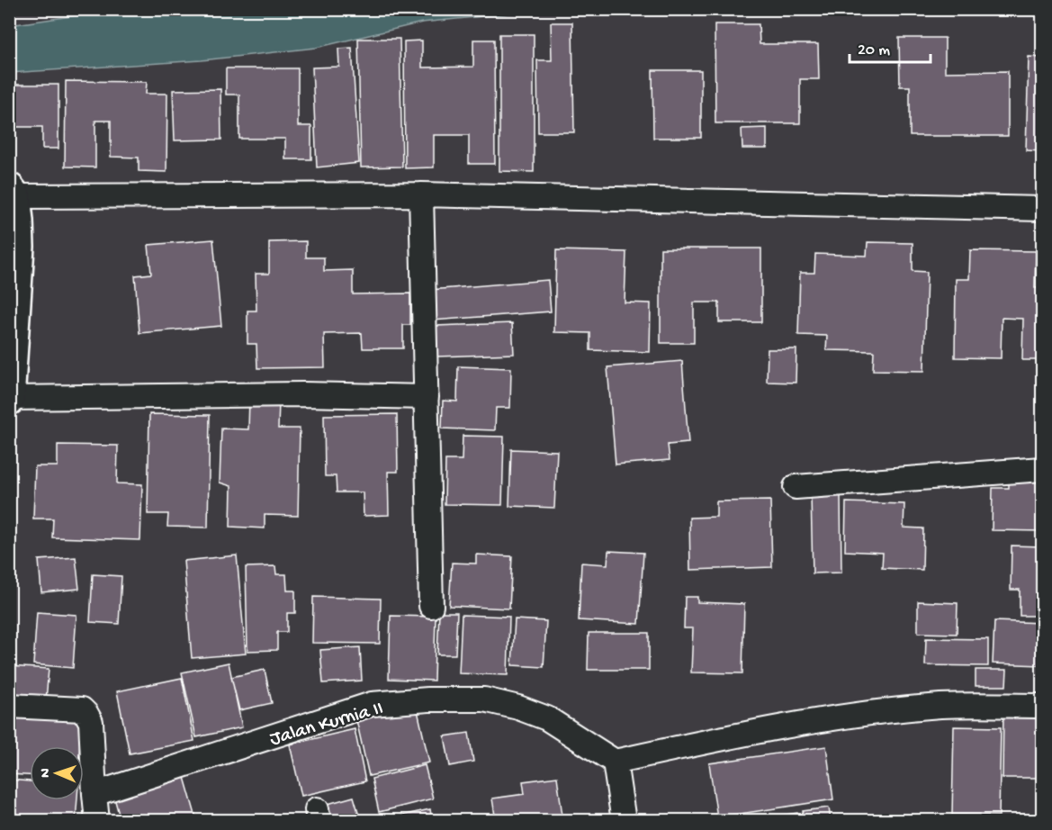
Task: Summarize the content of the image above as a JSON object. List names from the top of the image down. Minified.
{"streets":{"street":["Jalan Kurnia II"]},"scale_bar":"20 m","north":"left"}
